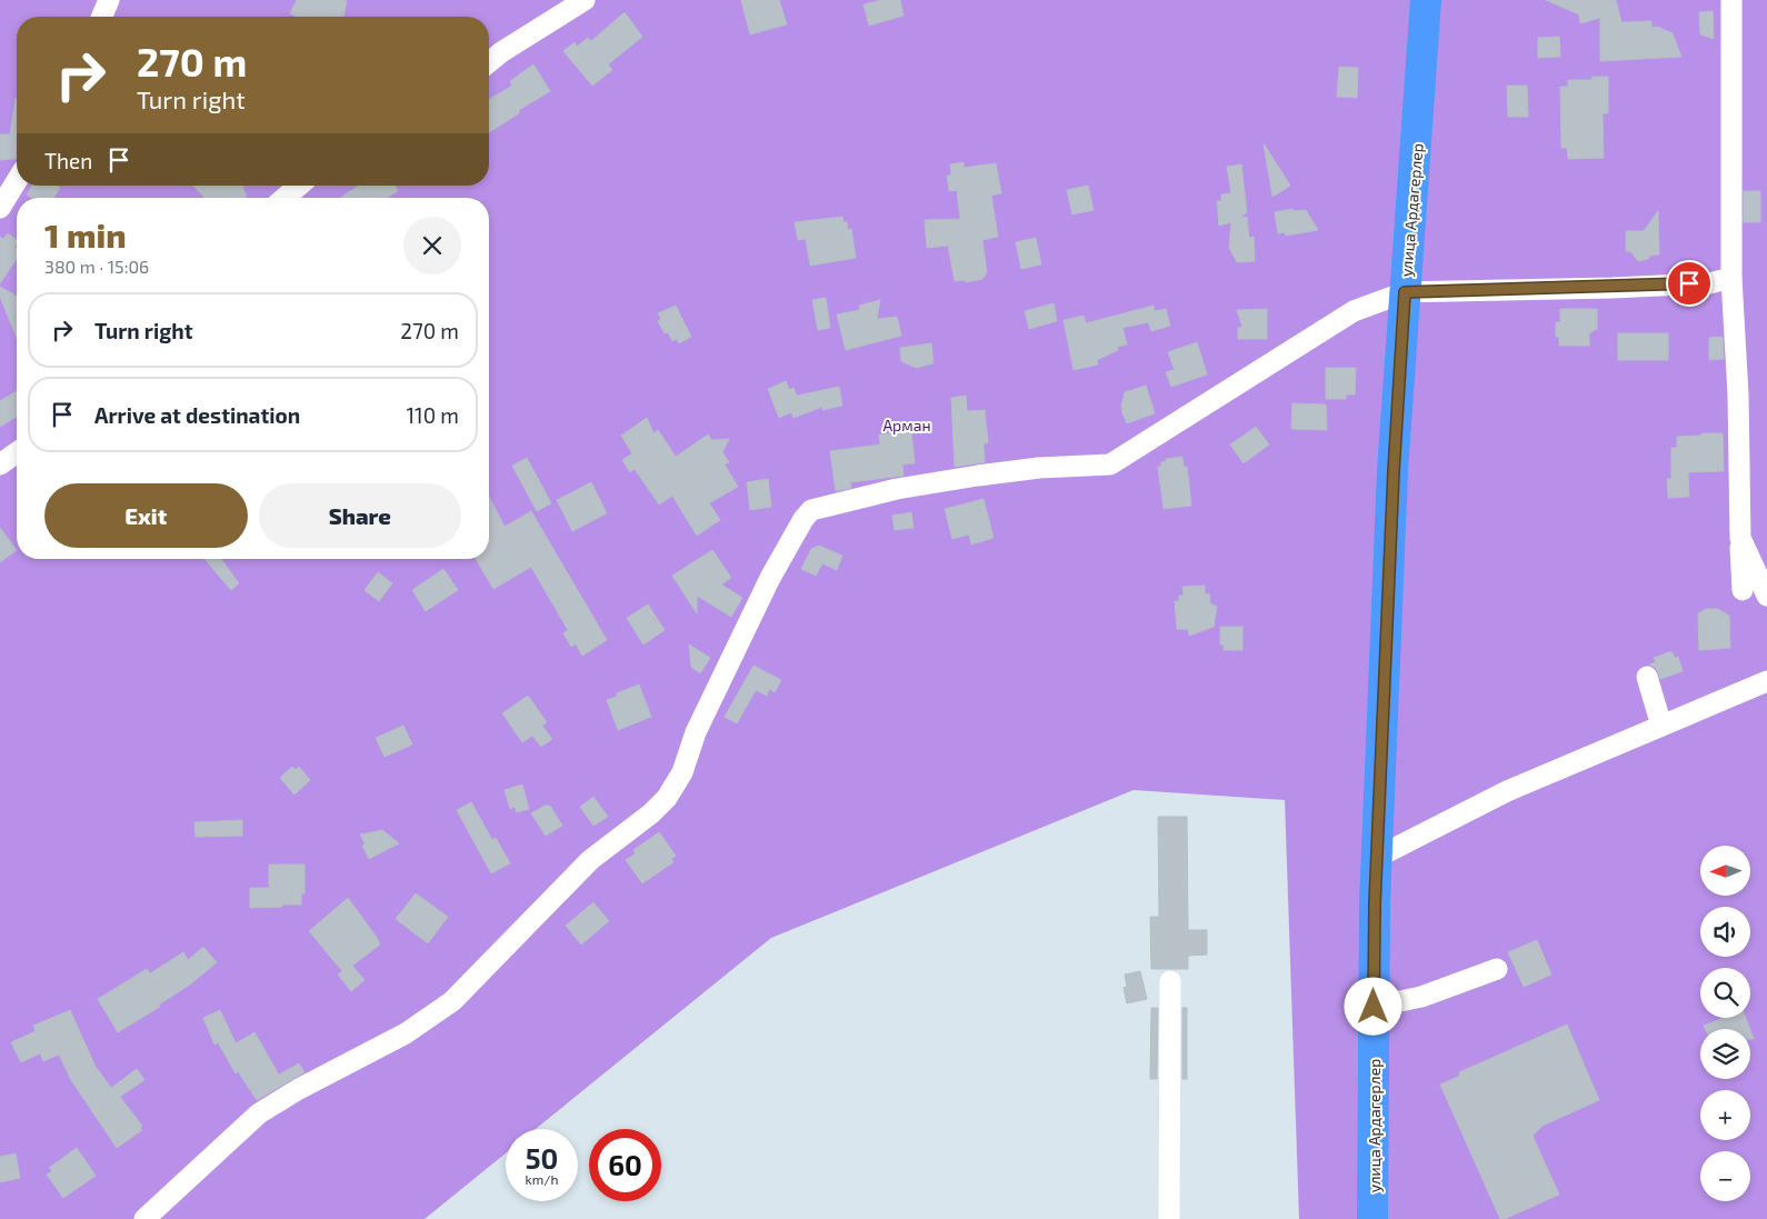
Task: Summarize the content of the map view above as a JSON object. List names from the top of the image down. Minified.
{"streets":{"main road":["улица Ардагерлер"]},"parks":["Арман"],"north":"left","page":{"turn":["270 m","Turn right"],"then":"Then","heading":["1 min","380 m · 15:06"],"list":[{"name":"Turn right","value":"270 m"},{"name":"Arrive at destination","value":"110 m"}],"buttons":["Exit","Share"],"map_buttons":["+","−"],"speed":"50 km/h","limit":"60"}}
